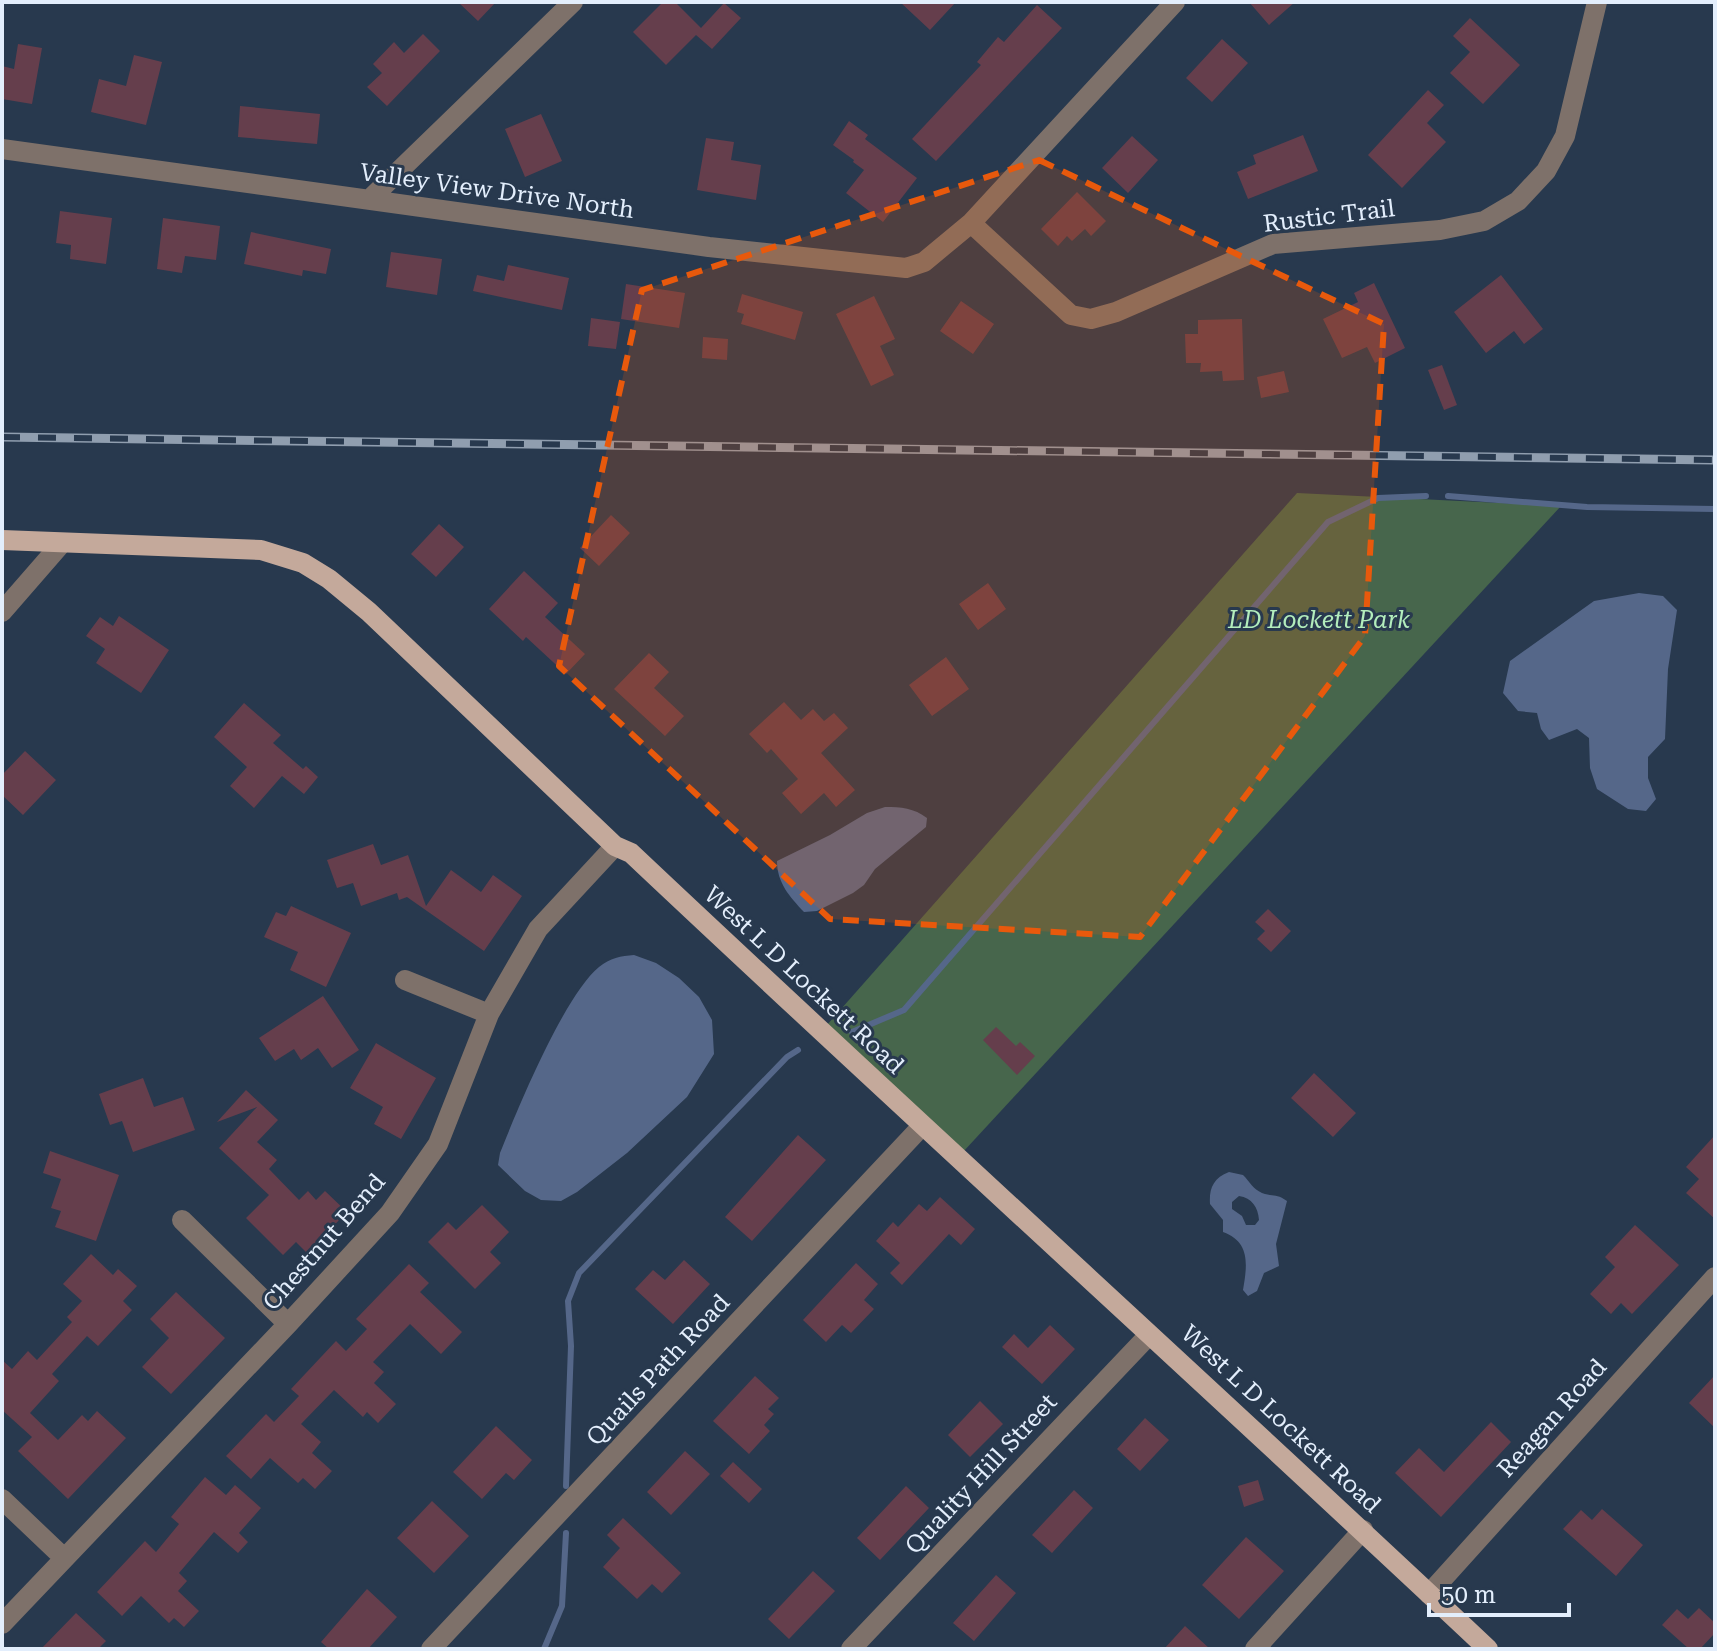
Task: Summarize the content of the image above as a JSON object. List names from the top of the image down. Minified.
{"streets":{"main road":["West L D Lockett Road"],"street":["Valley View Drive North","Rustic Trail","Chestnut Bend","Quails Path Road","Reagan Road","Quality Hill Street"]},"crossings":[["Valley View Drive North","Rustic Trail"],["West L D Lockett Road","Chestnut Bend"],["West L D Lockett Road","Quails Path Road"],["West L D Lockett Road","Reagan Road"],["West L D Lockett Road","Quality Hill Street"]],"parks":["LD Lockett Park"],"scale_bar":"50 m"}
